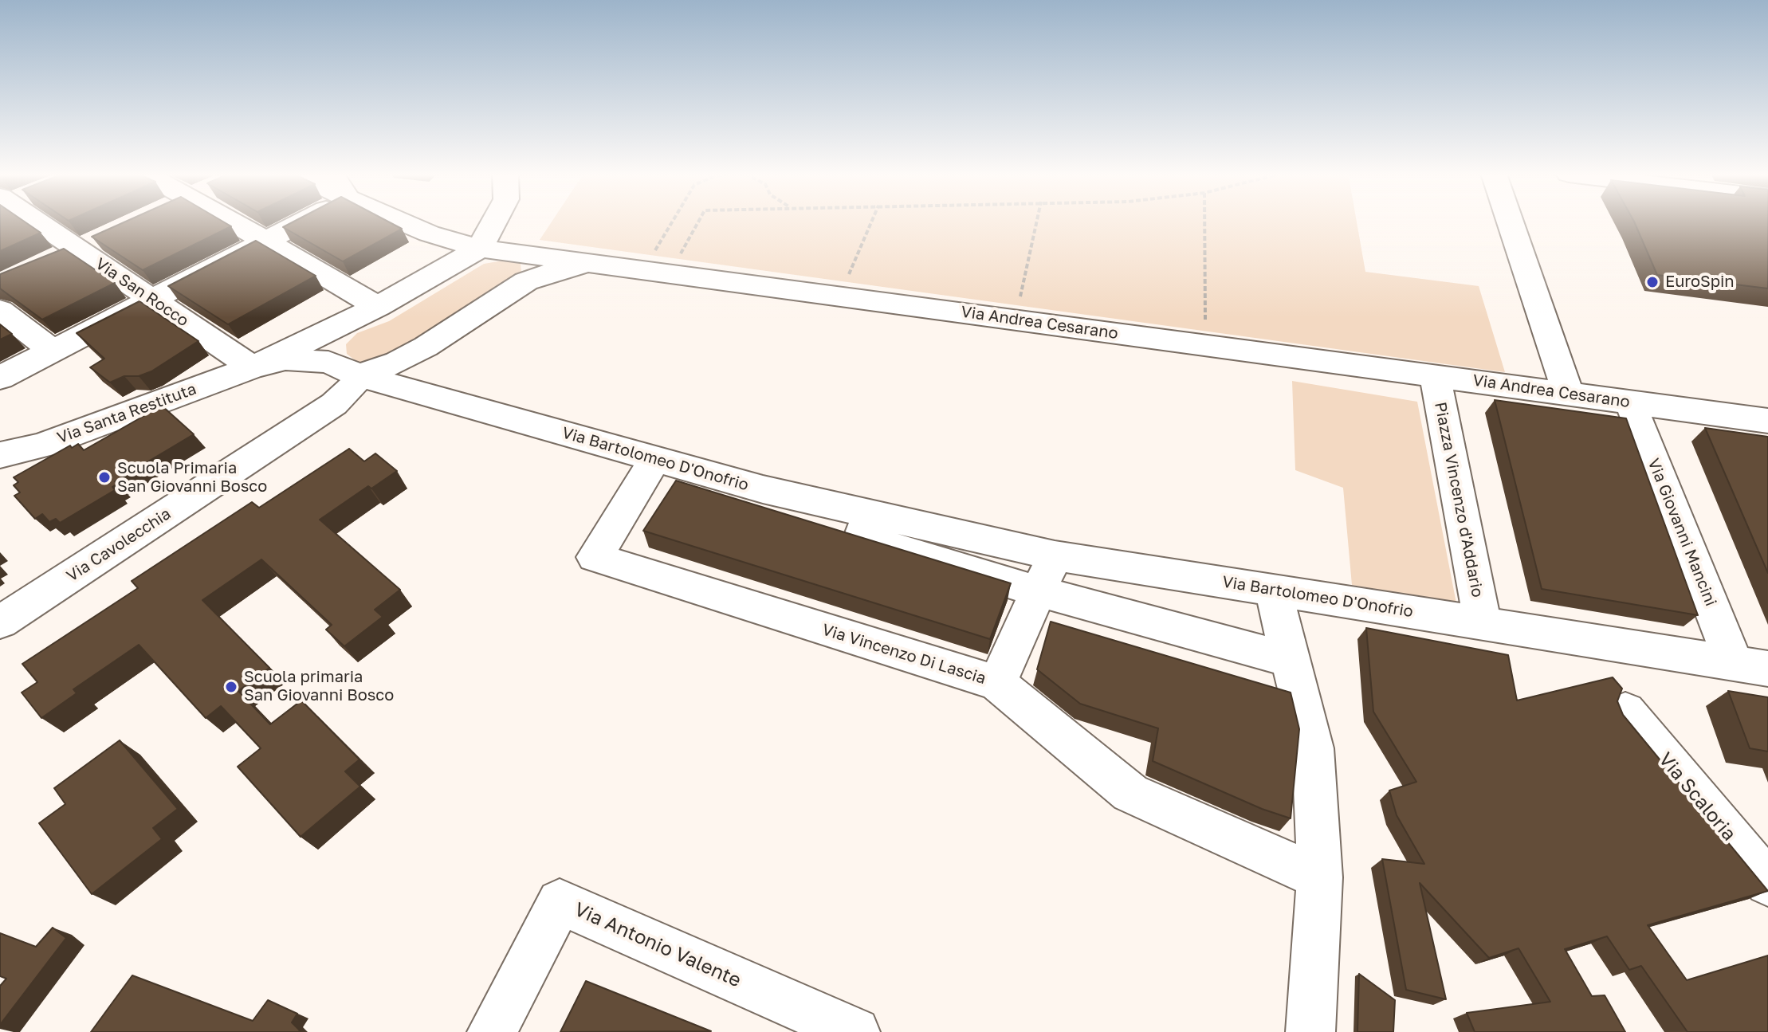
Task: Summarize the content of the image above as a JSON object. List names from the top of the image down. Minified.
{"streets":{"street":["Via San Rocco","Via Andrea Cesarano","Via Santa Restituta","Via Bartolomeo D'Onofrio","Piazza Vincenzo d'Addario","Via Giovanni Mancini","Via Cavolecchia","Via Vincenzo Di Lascia","Via Scaloria","Via Antonio Valente"]},"crossings":[["Via San Rocco","Via Santa Restituta"],["Via Andrea Cesarano","Piazza Vincenzo d'Addario"],["Via Andrea Cesarano","Via Giovanni Mancini"],["Via Bartolomeo D'Onofrio","Piazza Vincenzo d'Addario"],["Via Bartolomeo D'Onofrio","Via Giovanni Mancini"],["Via Bartolomeo D'Onofrio","Via Cavolecchia"],["Via Bartolomeo D'Onofrio","Via Vincenzo Di Lascia"]],"places":["EuroSpin","Scuola Primaria San Giovanni Bosco","Scuola primaria San Giovanni Bosco"]}
